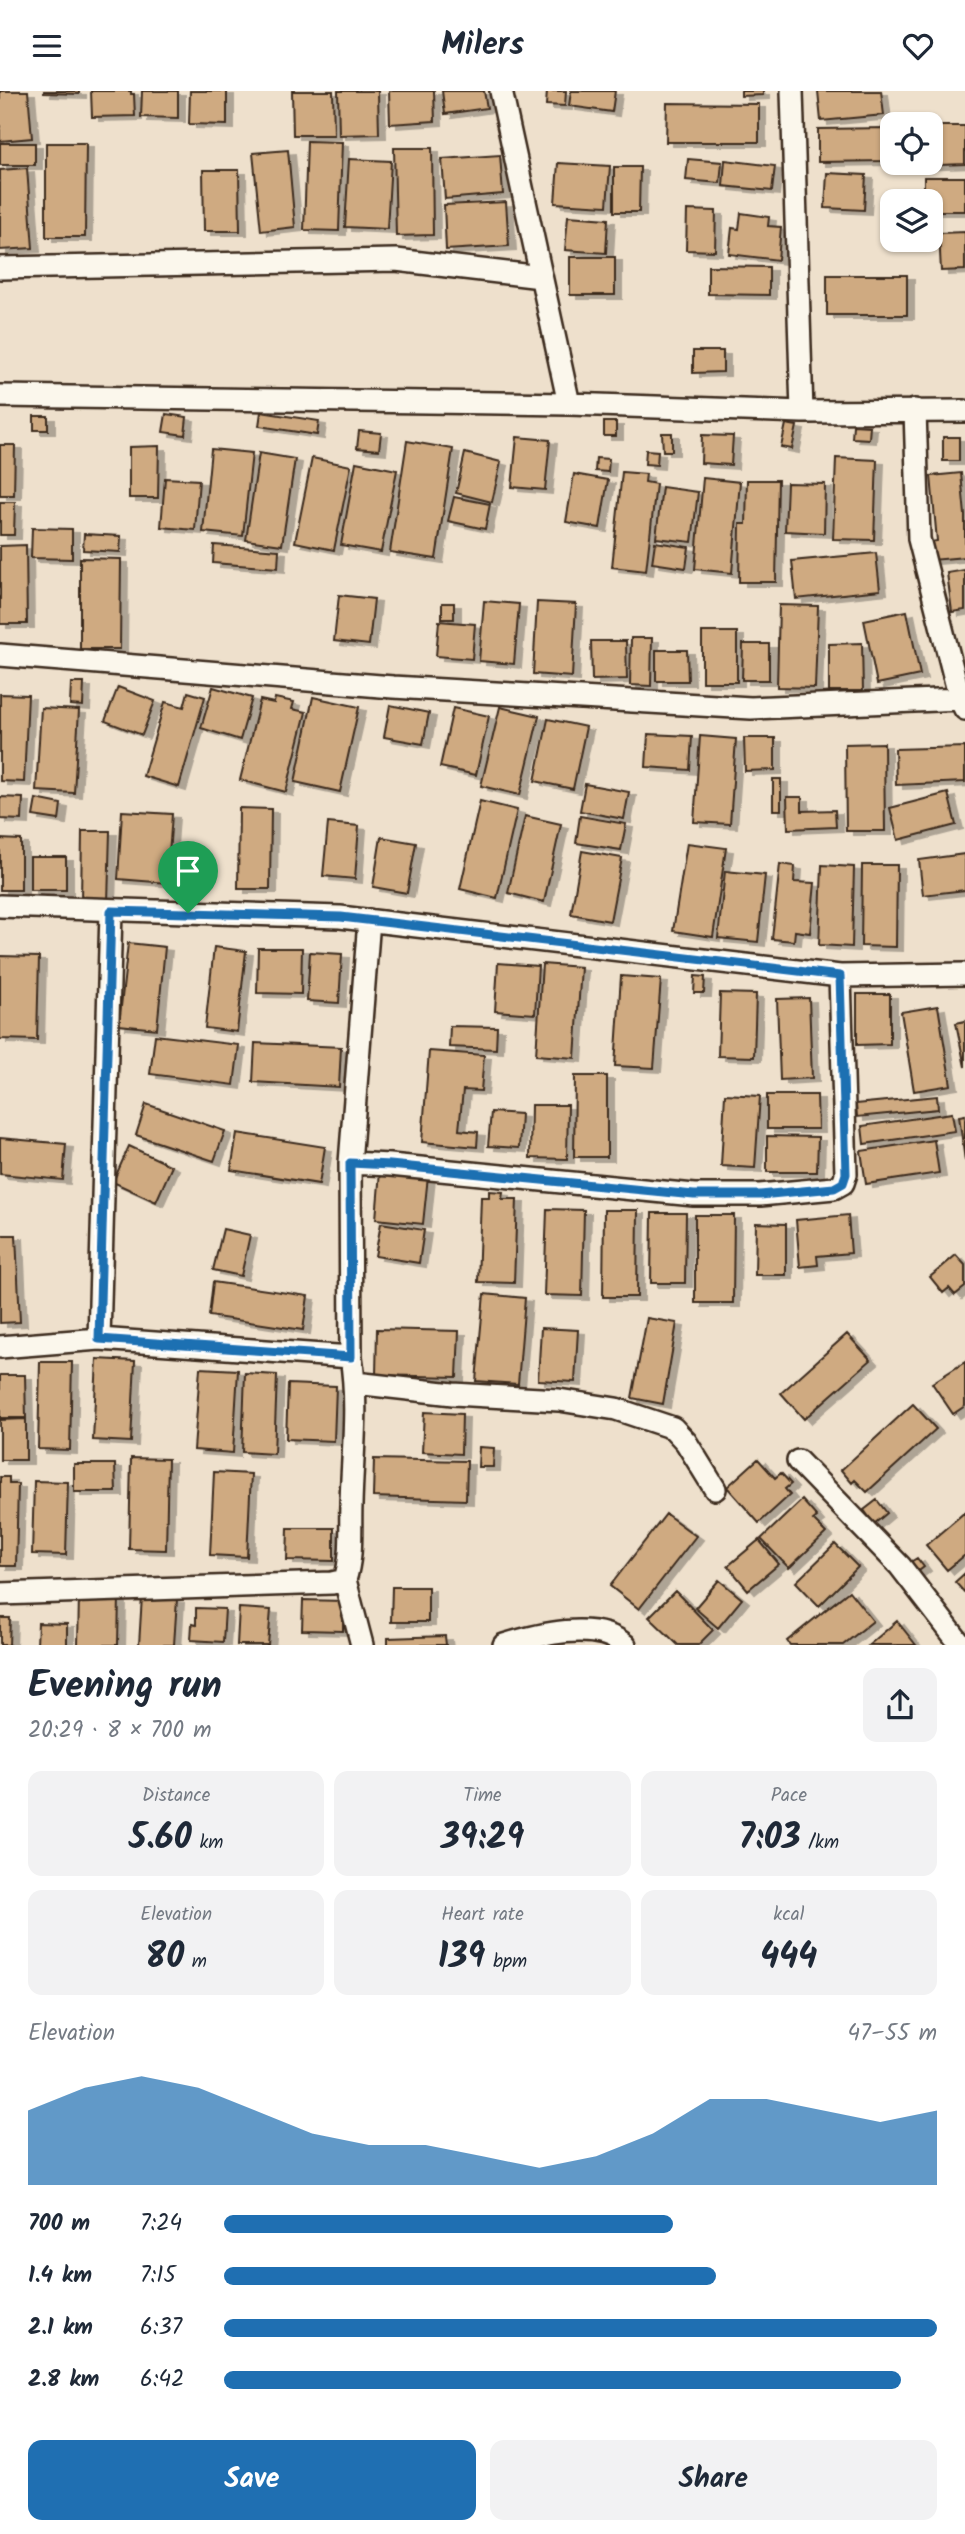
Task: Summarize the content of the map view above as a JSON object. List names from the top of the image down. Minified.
{"page":{"header":"Milers","heading":["Evening run","20:29 · 8 × 700 m"],"stats":[["Distance","5.60 km"],["Time","39:29"],["Pace","7:03 /km"],["Elevation","80 m"],["Heart rate","139 bpm"],["kcal","444"]],"chart":["Elevation","47–55 m"],"list":[{"name":"700 m","note":"7:24"},{"name":"1.4 km","note":"7:15"},{"name":"2.1 km","note":"6:37"},{"name":"2.8 km","note":"6:42"}],"buttons":["Save","Share"]}}
